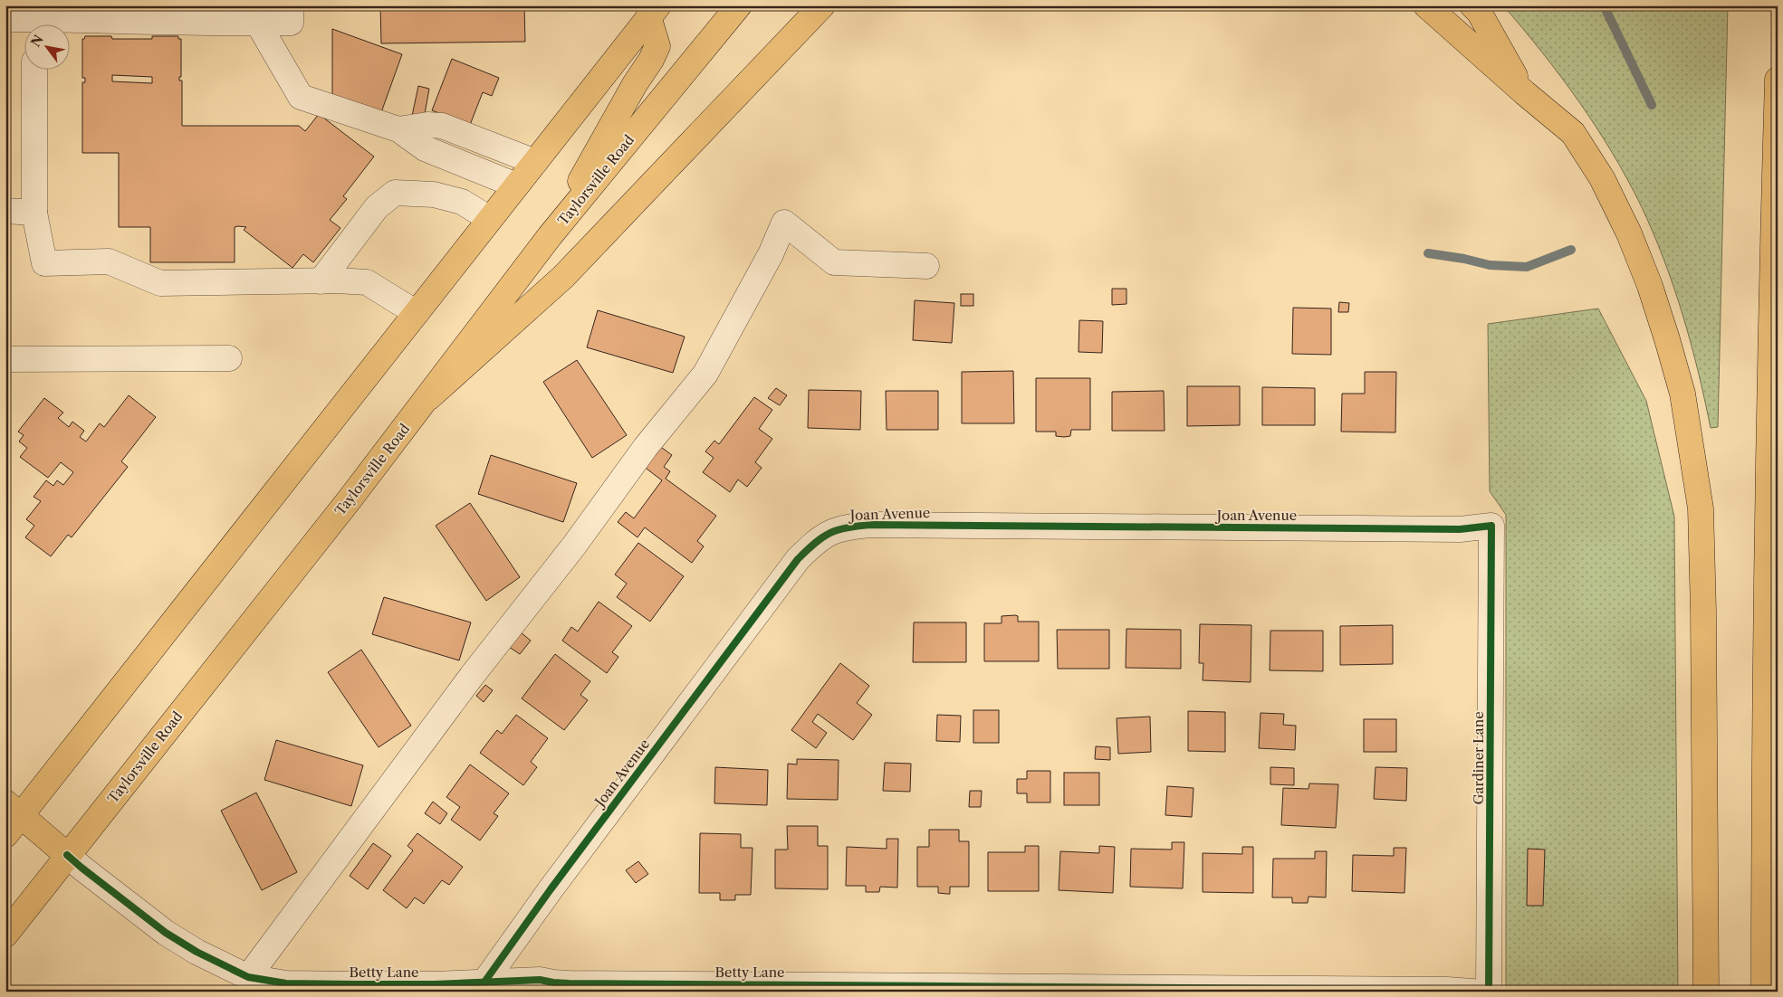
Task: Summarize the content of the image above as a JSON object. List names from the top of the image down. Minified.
{"streets":{"main road":["Taylorsville Road"],"street":["Joan Avenue","Gardiner Lane","Betty Lane"]},"crossings":[["Taylorsville Road","Betty Lane"],["Joan Avenue","Gardiner Lane"],["Joan Avenue","Betty Lane"]],"north":"top left"}
